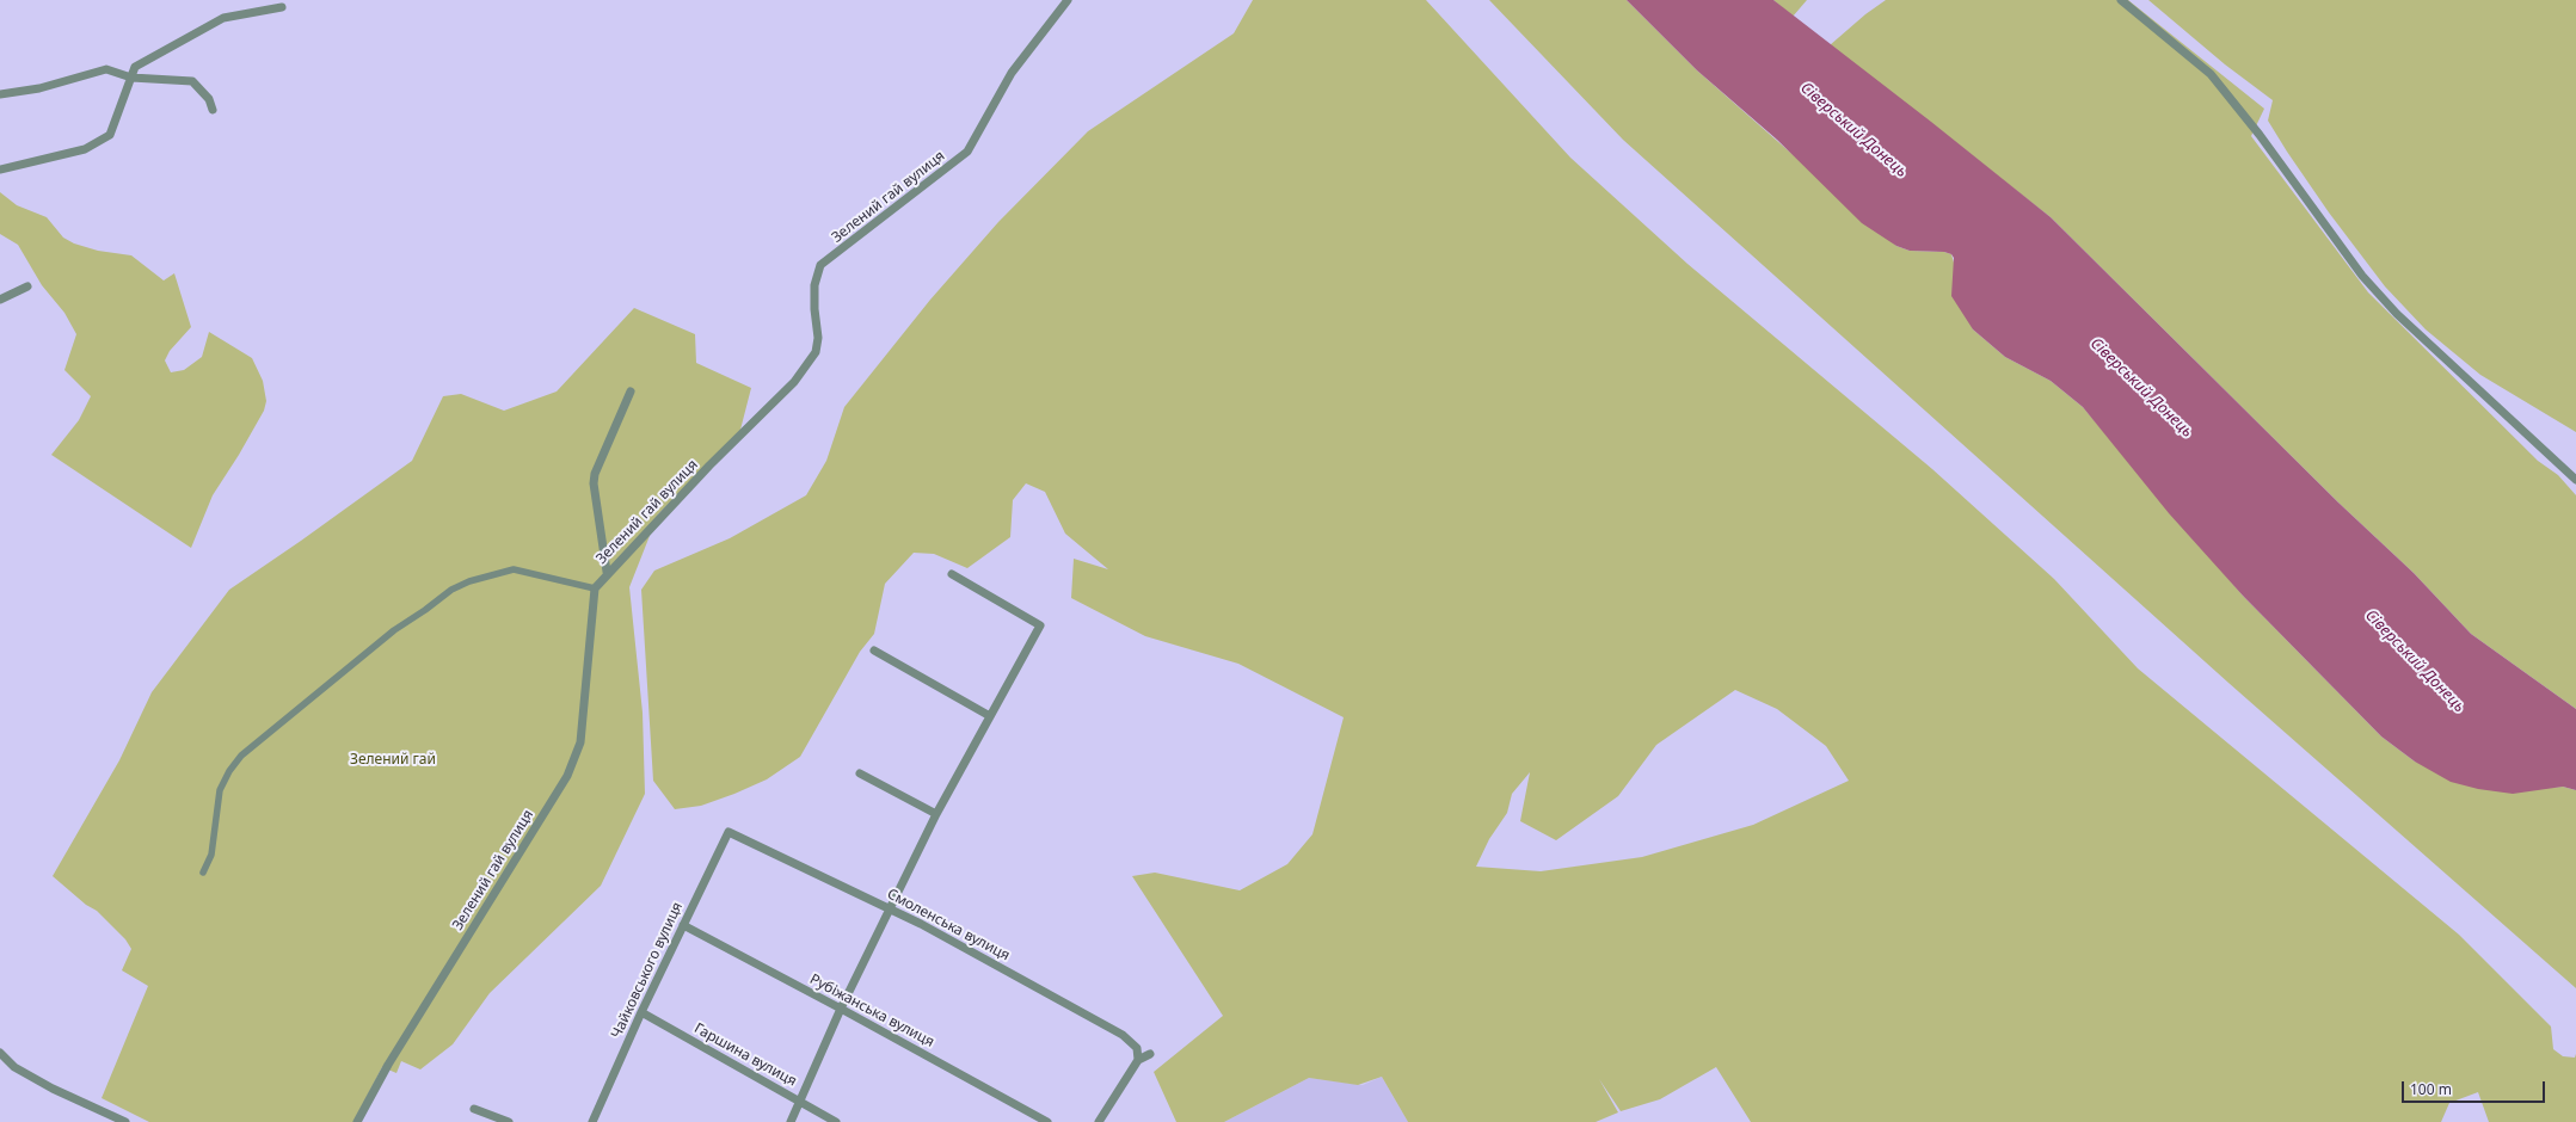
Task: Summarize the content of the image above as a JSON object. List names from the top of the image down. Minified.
{"streets":{"street":["Зелений гай вулиця","Смоленська вулиця","Чайковського вулиця","Рубіжанська вулиця","Гаршина вулиця"]},"crossings":[["Смоленська вулиця","Чайковського вулиця"],["Чайковського вулиця","Рубіжанська вулиця"],["Чайковського вулиця","Гаршина вулиця"]],"water":["Сіверський Донець"],"parks":["Зелений гай"],"scale_bar":"100 m"}
